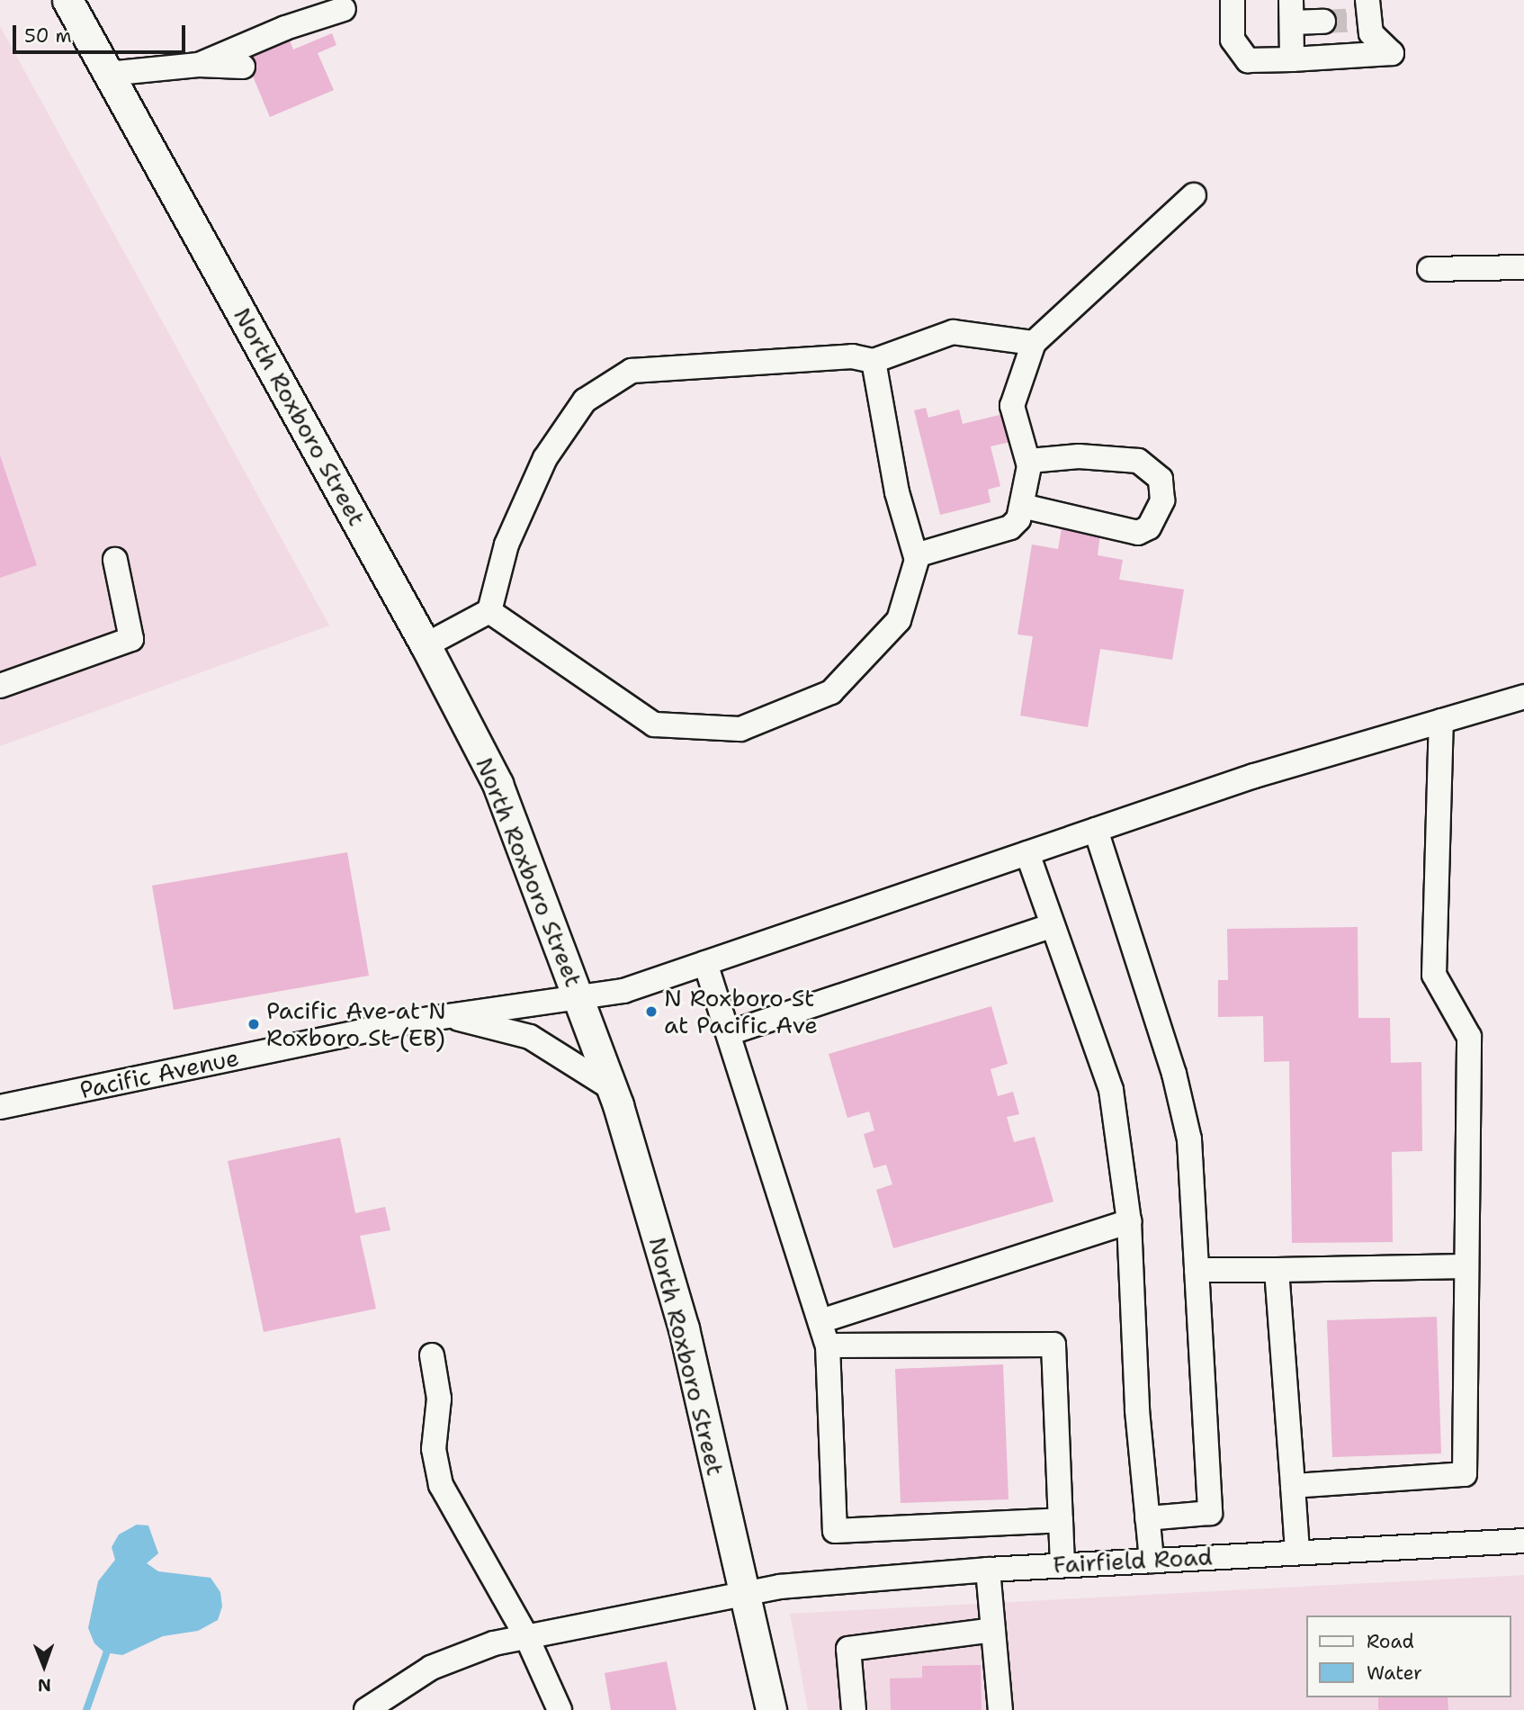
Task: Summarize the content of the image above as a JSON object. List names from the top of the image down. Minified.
{"streets":{"main road":["North Roxboro Street"],"street":["Pacific Avenue","Fairfield Road"]},"crossings":[["North Roxboro Street","Pacific Avenue"],["North Roxboro Street","Fairfield Road"]],"places":["N Roxboro St at Pacific Ave","Pacific Ave at N Roxboro St (EB)"],"legend":["Road","Water"],"scale_bar":"50 m","north":"bottom"}
